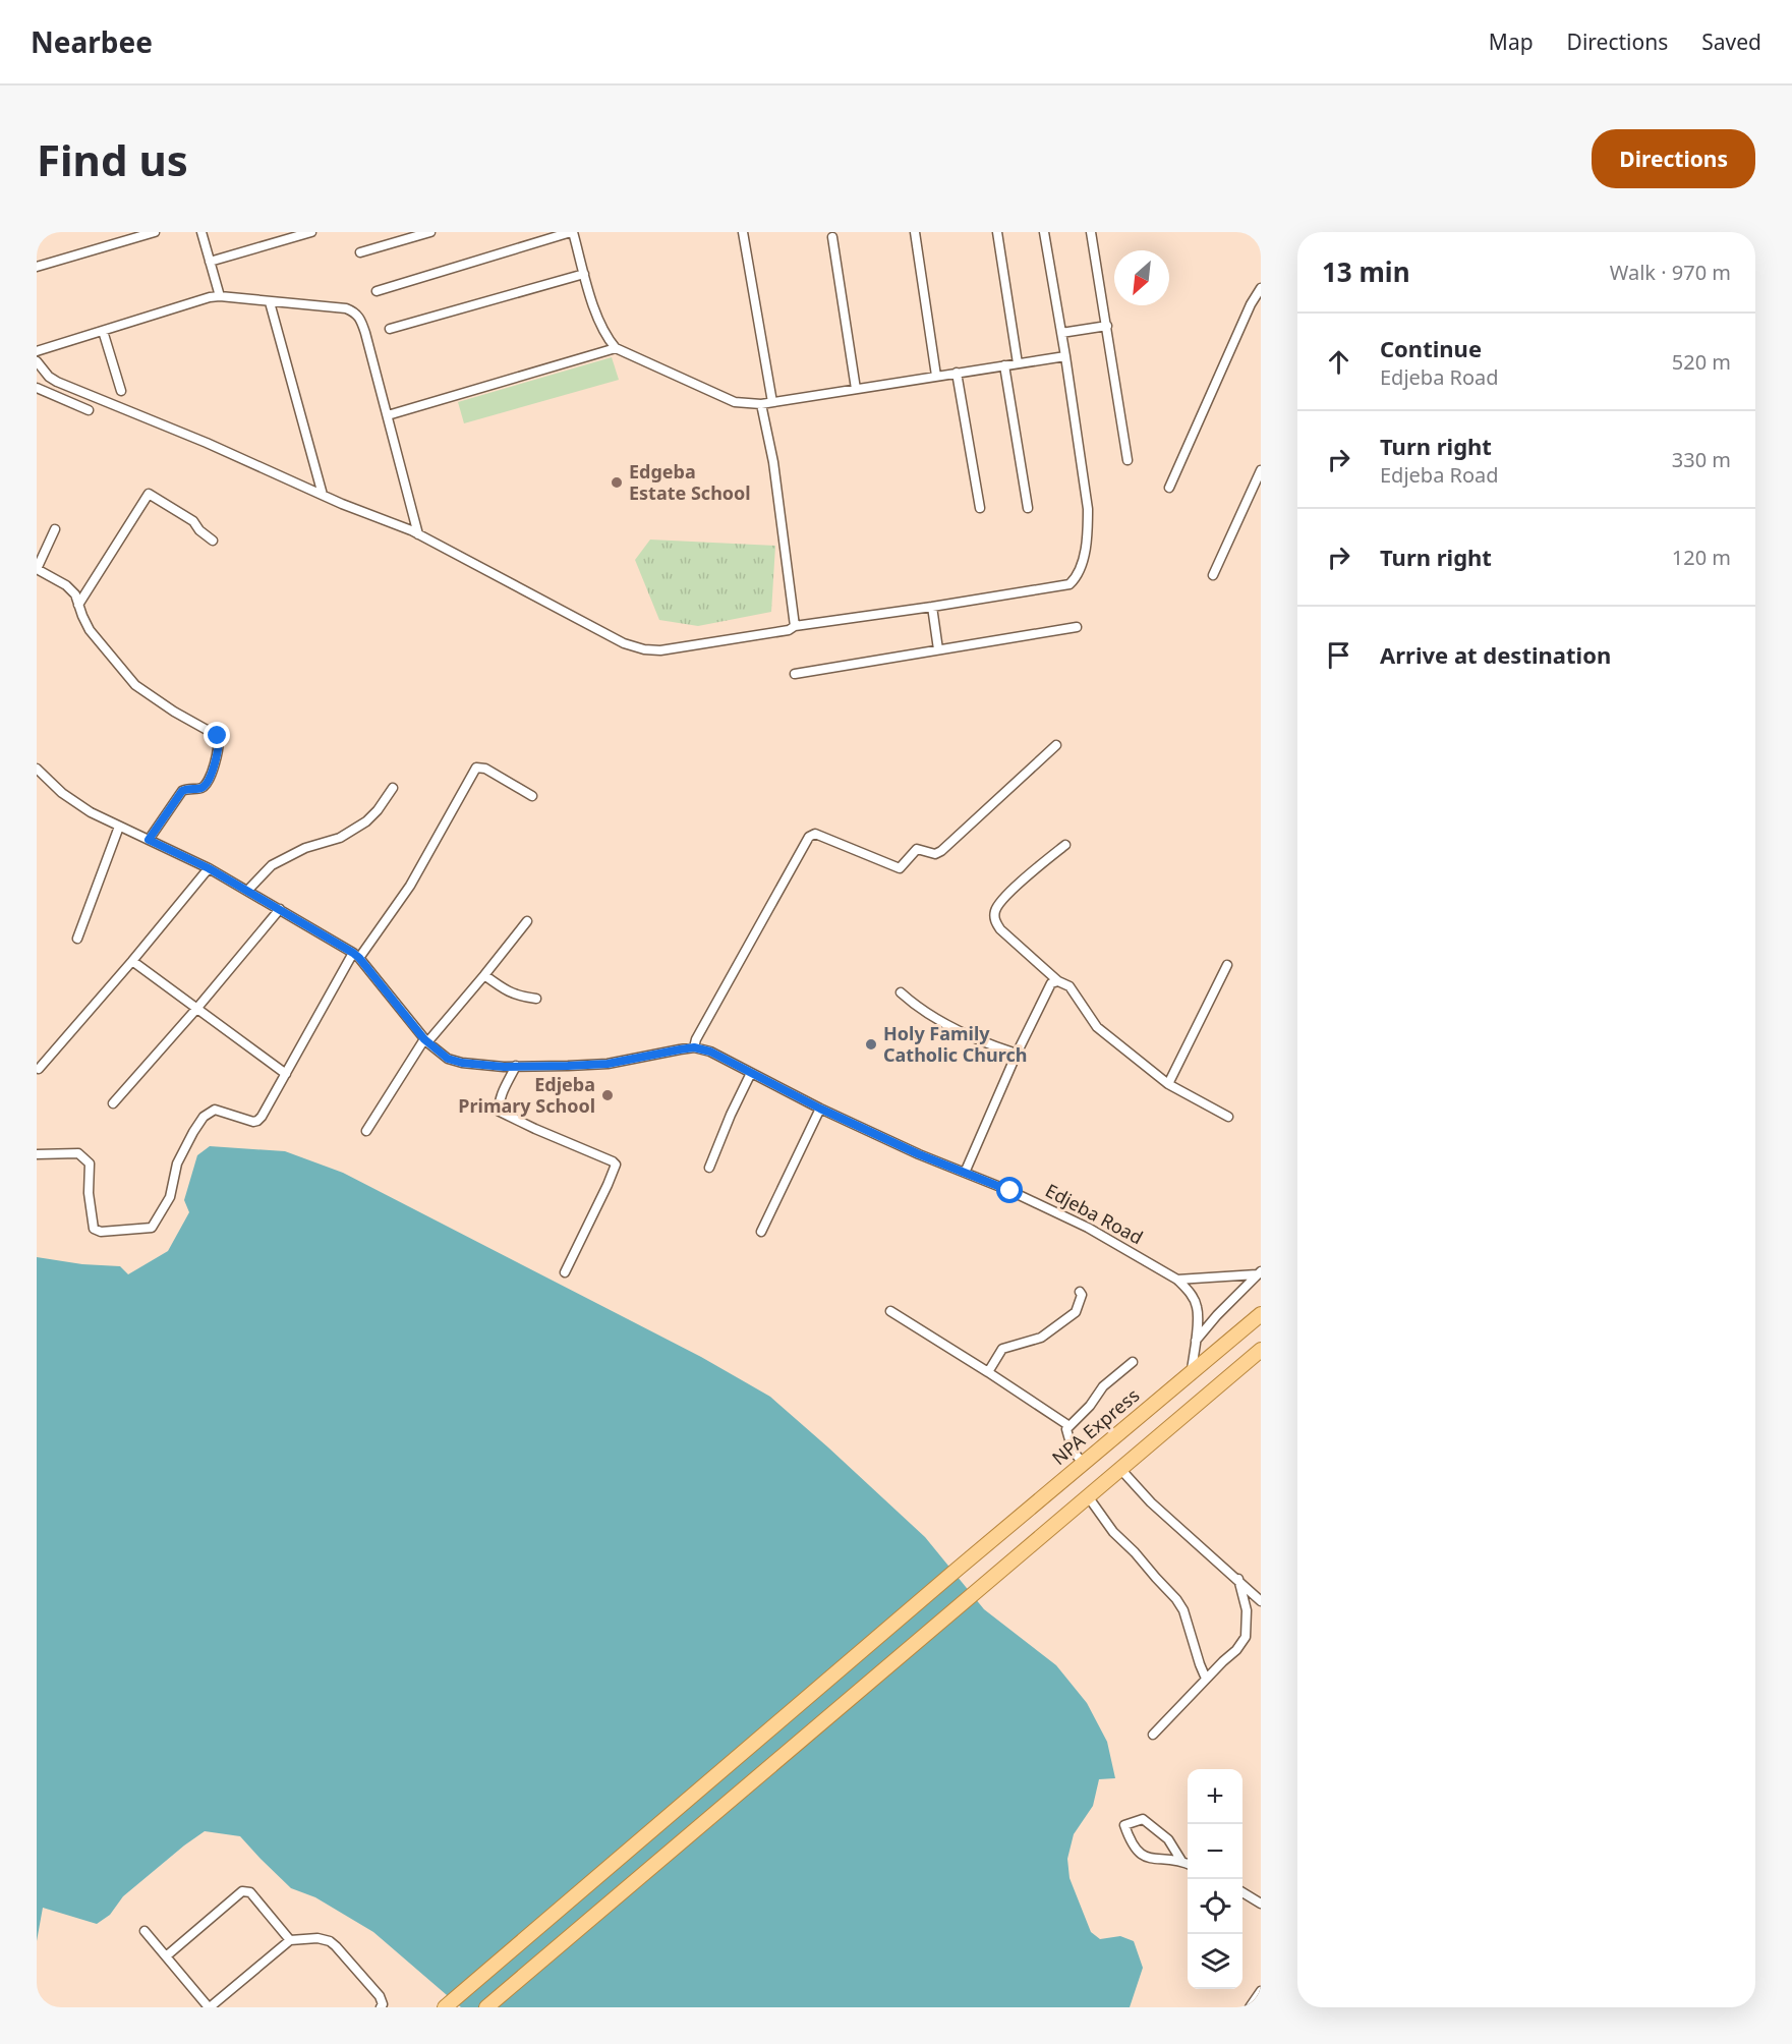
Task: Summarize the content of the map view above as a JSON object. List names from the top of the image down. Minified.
{"streets":{"main road":["NPA Express"],"street":["Edjeba Road"]},"crossings":[["Edjeba Road","NPA Express"]],"places":["Edgeba Estate School","Holy Family Catholic Church","Edjeba Primary School"],"north":"bottom left","page":{"header":"Nearbee","nav":["Map","Directions","Saved"],"buttons":"Directions","title":"Find us","heading":["13 min","Walk · 970 m"],"list":[["Continue","Edjeba Road","520 m"],["Turn right","Edjeba Road","330 m"],["Turn right","120 m"],"Arrive at destination"],"map_buttons":["+","−"]}}
